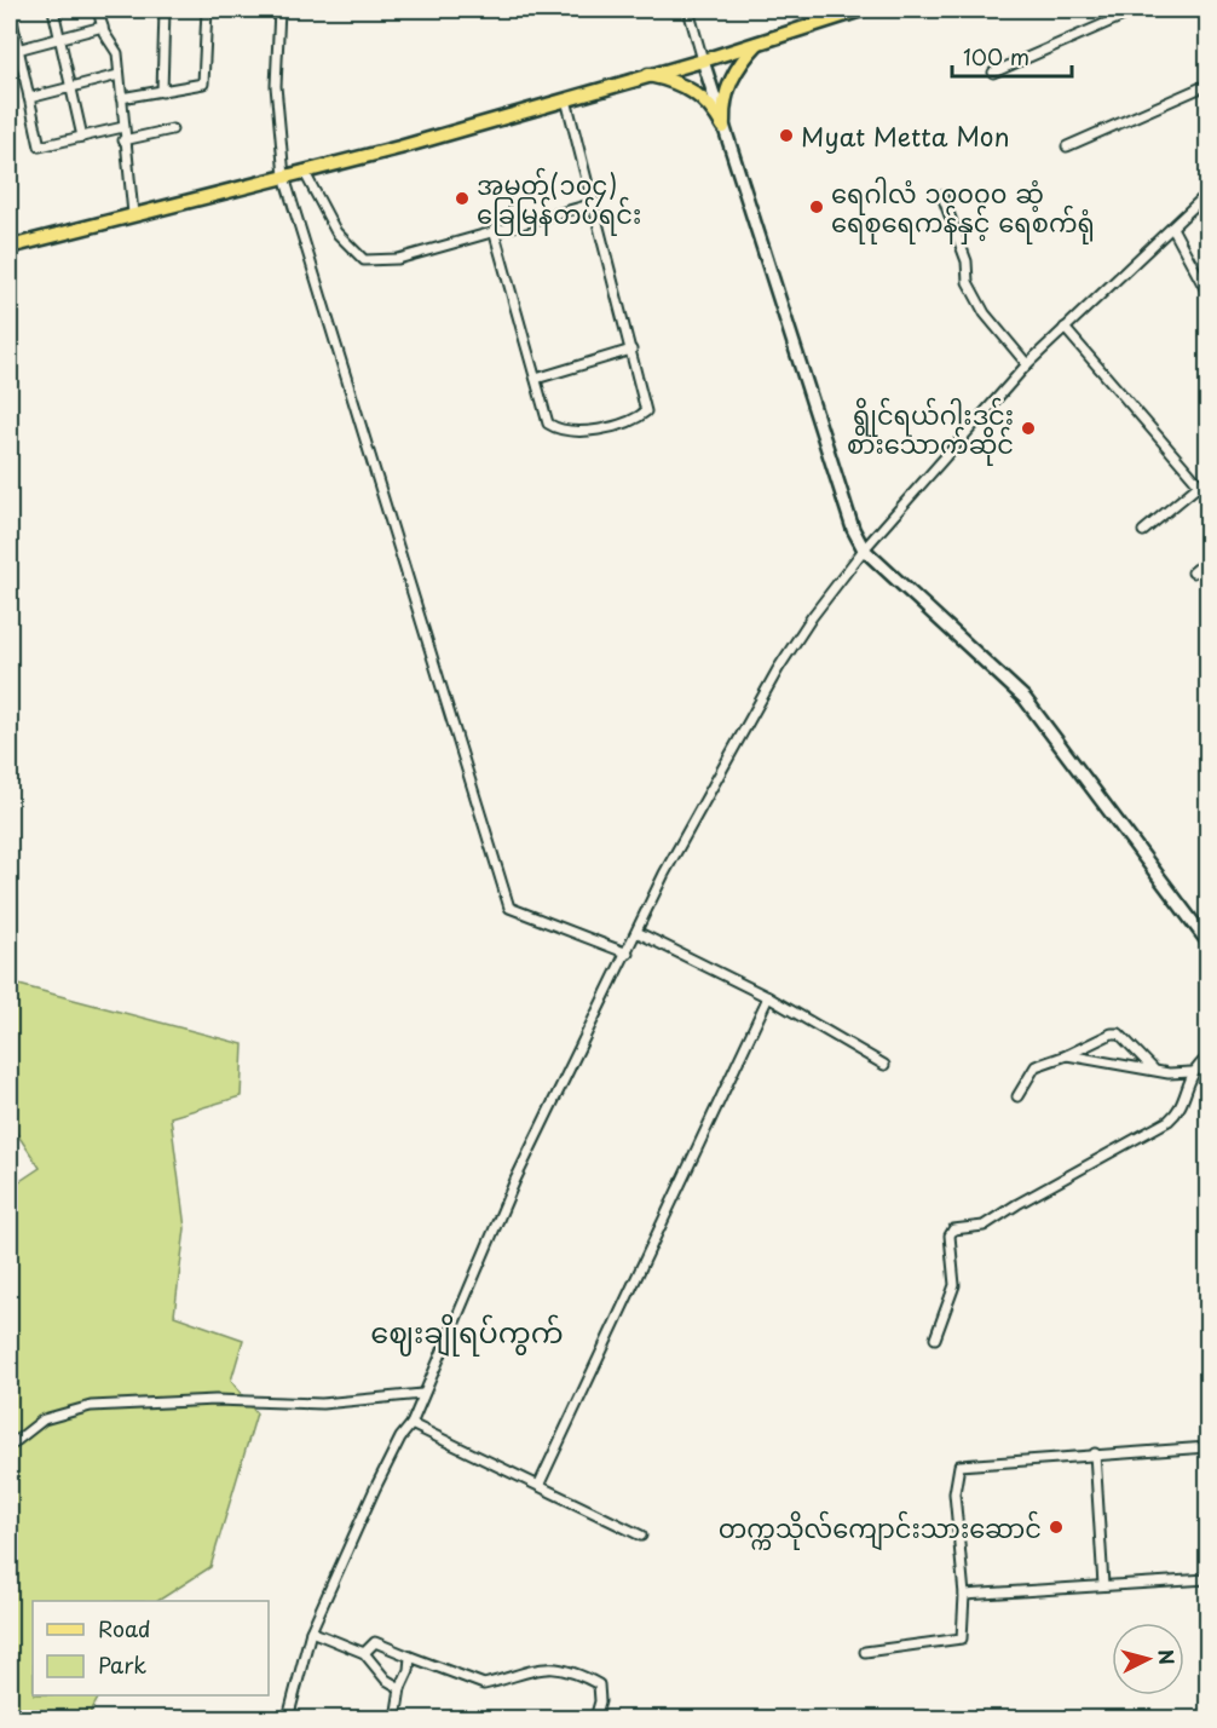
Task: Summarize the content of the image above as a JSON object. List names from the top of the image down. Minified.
{"districts":["ဈေးချိုရပ်ကွက်"],"places":["Myat Metta Mon","အမှတ်(၁၀၄) ခြေမြန်တပ်ရင်း","ရေဂါလံ ၁၀၀၀၀ ဆံ့ ရေစုရေကန်နှင့် ရေစက်ရုံ","ရွိုင်ရယ်ဂါးဒင်း စားသောက်ဆိုင်","တက္ကသိုလ်ကျောင်းသားဆောင်"],"legend":["Road","Park"],"scale_bar":"100 m","north":"right"}
